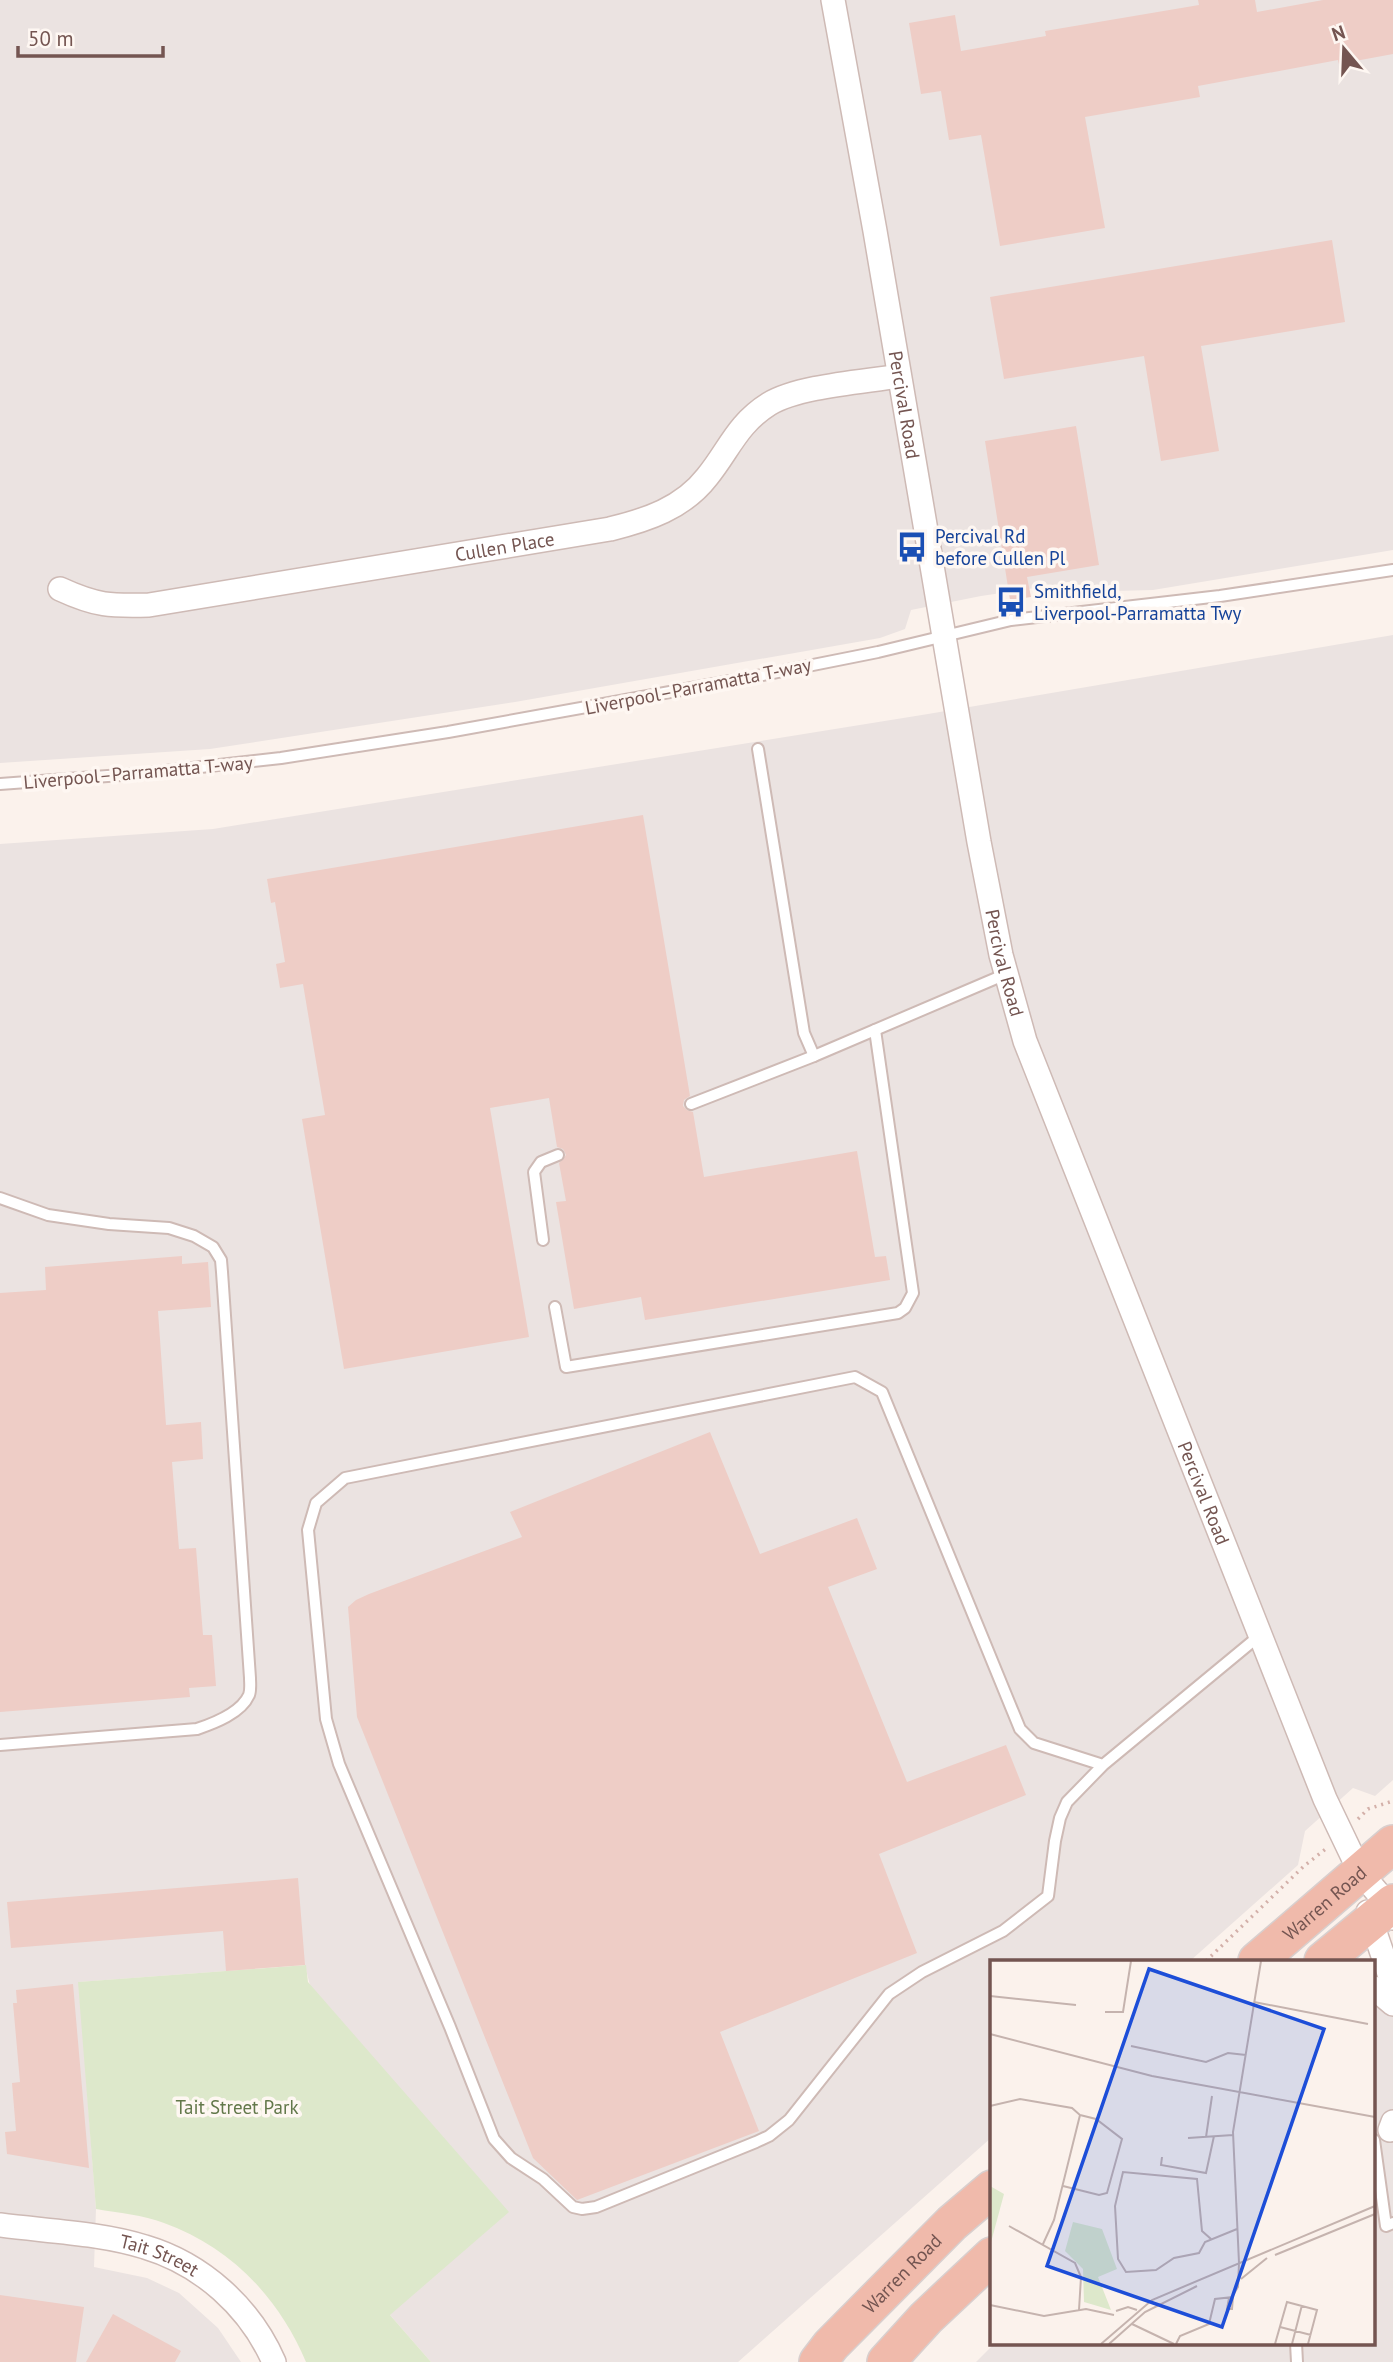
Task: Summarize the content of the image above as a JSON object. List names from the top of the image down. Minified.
{"streets":{"highway":["Warren Road"],"street":["Percival Road","Cullen Place","Tait Street"],"lane":["Liverpool–Parramatta T-way"]},"crossings":[["Percival Road","Cullen Place"],["Percival Road","Liverpool–Parramatta T-way"],["Percival Road","Warren Road"]],"parks":["Tait Street Park"],"places":{"bus stop":["Percival Rd before Cullen Pl","Smithfield, Liverpool-Parramatta Twy"]},"scale_bar":"50 m","north":"top"}
